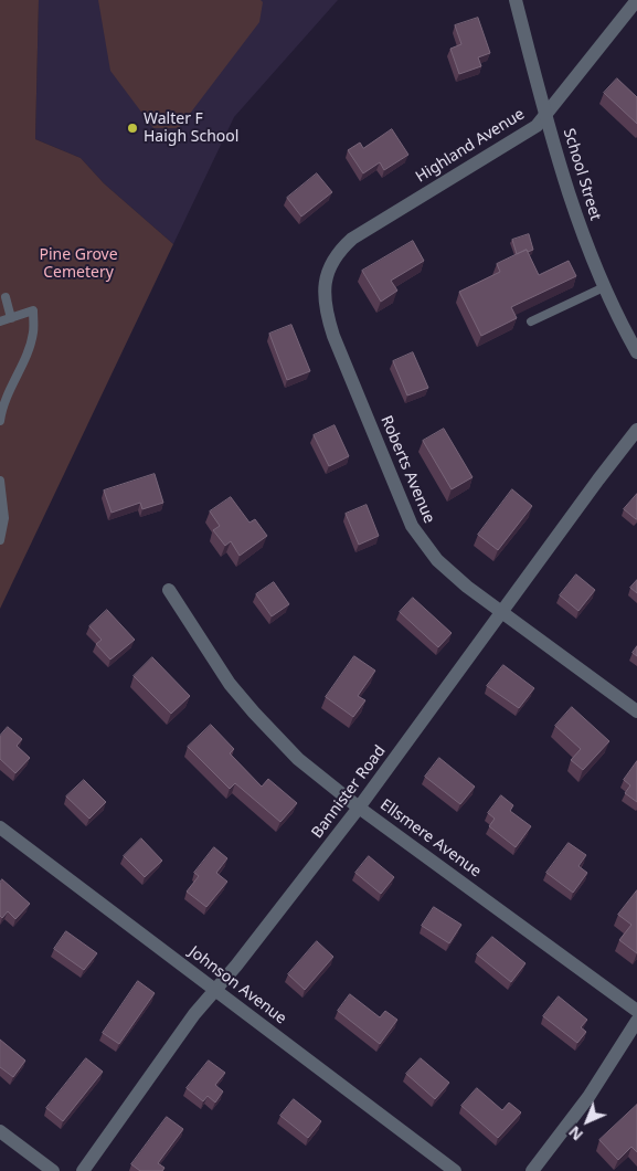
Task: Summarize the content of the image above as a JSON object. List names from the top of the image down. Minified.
{"streets":{"street":["Highland Avenue","School Street","Roberts Avenue","Bannister Road","Ellsmere Avenue","Johnson Avenue"]},"crossings":[["Highland Avenue","School Street"],["Highland Avenue","Roberts Avenue"],["Roberts Avenue","Bannister Road"],["Bannister Road","Ellsmere Avenue"],["Bannister Road","Johnson Avenue"]],"parks":["Pine Grove Cemetery"],"places":["Walter F Haigh School"],"north":"bottom left"}
